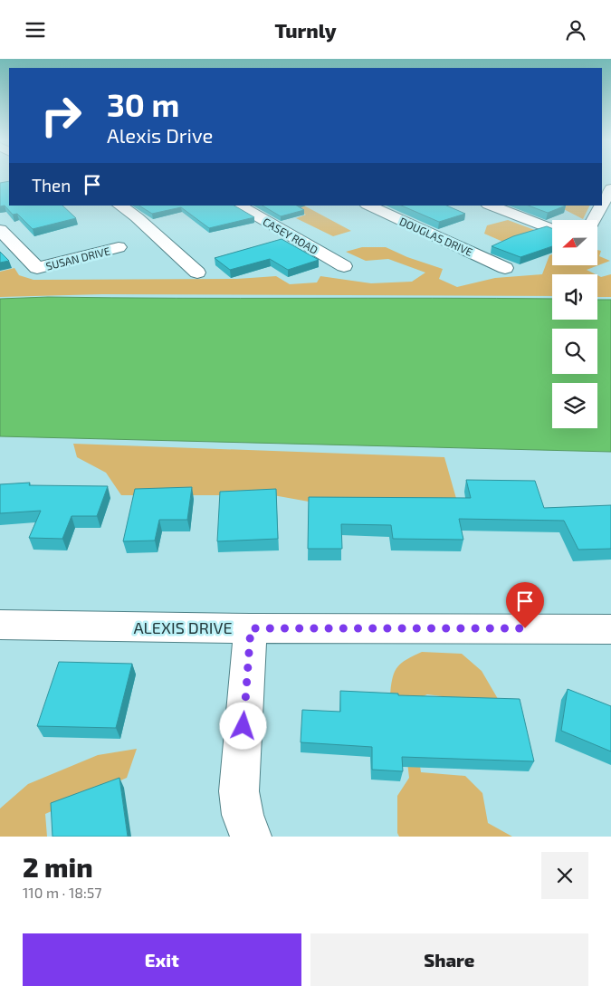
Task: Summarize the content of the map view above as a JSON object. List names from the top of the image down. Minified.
{"streets":{"street":["CASEY ROAD","DOUGLAS DRIVE","SUSAN DRIVE","ALEXIS DRIVE"]},"north":"left","page":{"header":"Turnly","turn":["30 m","Alexis Drive"],"then":"Then","heading":["2 min","110 m · 18:57"],"buttons":["Exit","Share"]}}
